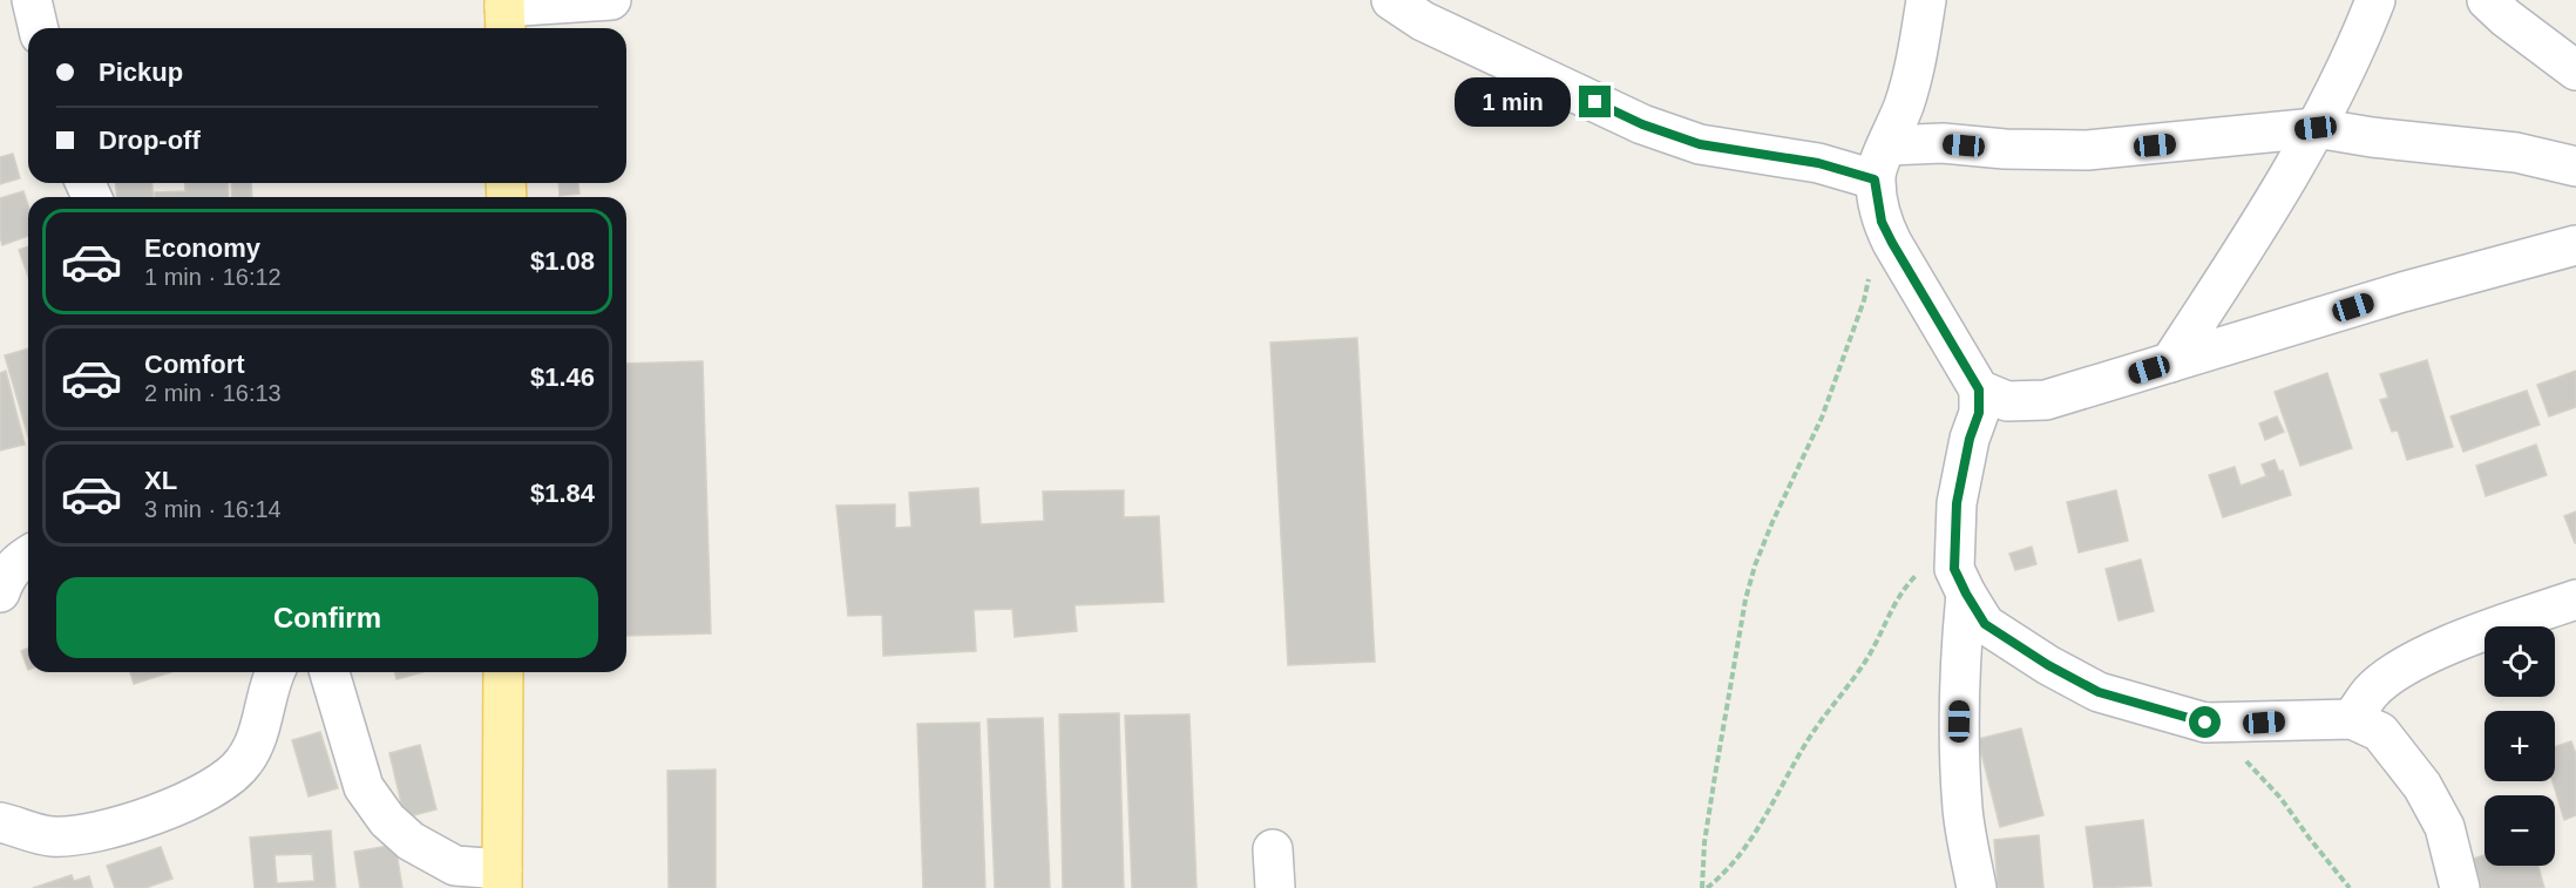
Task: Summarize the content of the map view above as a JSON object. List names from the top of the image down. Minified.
{"page":{"banner":["Pickup","Drop-off"],"bubble":"1 min","list":[{"name":"Economy","note":"1 min · 16:12","value":"$1.08"},{"name":"Comfort","note":"2 min · 16:13","value":"$1.46"},{"name":"XL","note":"3 min · 16:14","value":"$1.84"}],"buttons":"Confirm","map_buttons":["+","−"]}}
